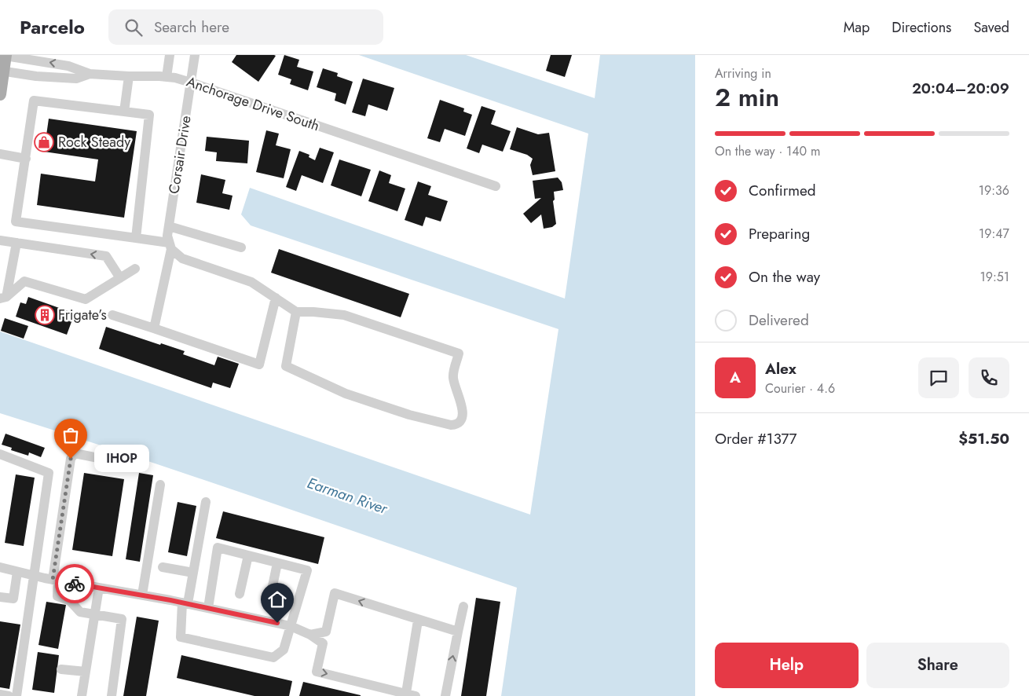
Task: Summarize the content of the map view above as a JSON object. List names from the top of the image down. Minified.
{"streets":{"street":["Anchorage Drive South","Corsair Drive"]},"crossings":[["Anchorage Drive South","Corsair Drive"]],"water":["Earman River"],"places":{"shop":["Rock Steady"],"building":["Frigate’s"],"other":["IHOP"]},"page":{"header":"Parcelo","search":"Search here","nav":["Map","Directions","Saved"],"heading":["2 min","Arriving in","20:04–20:09"],"panel":["Alex","Courier · 4.6","Order #1377","$51.50"],"bar":"On the way · 140 m","list":[["Confirmed","19:36"],["Preparing","19:47"],["On the way","19:51"],"Delivered"],"round":"A","bubble":"IHOP","buttons":["Help","Share"]}}
